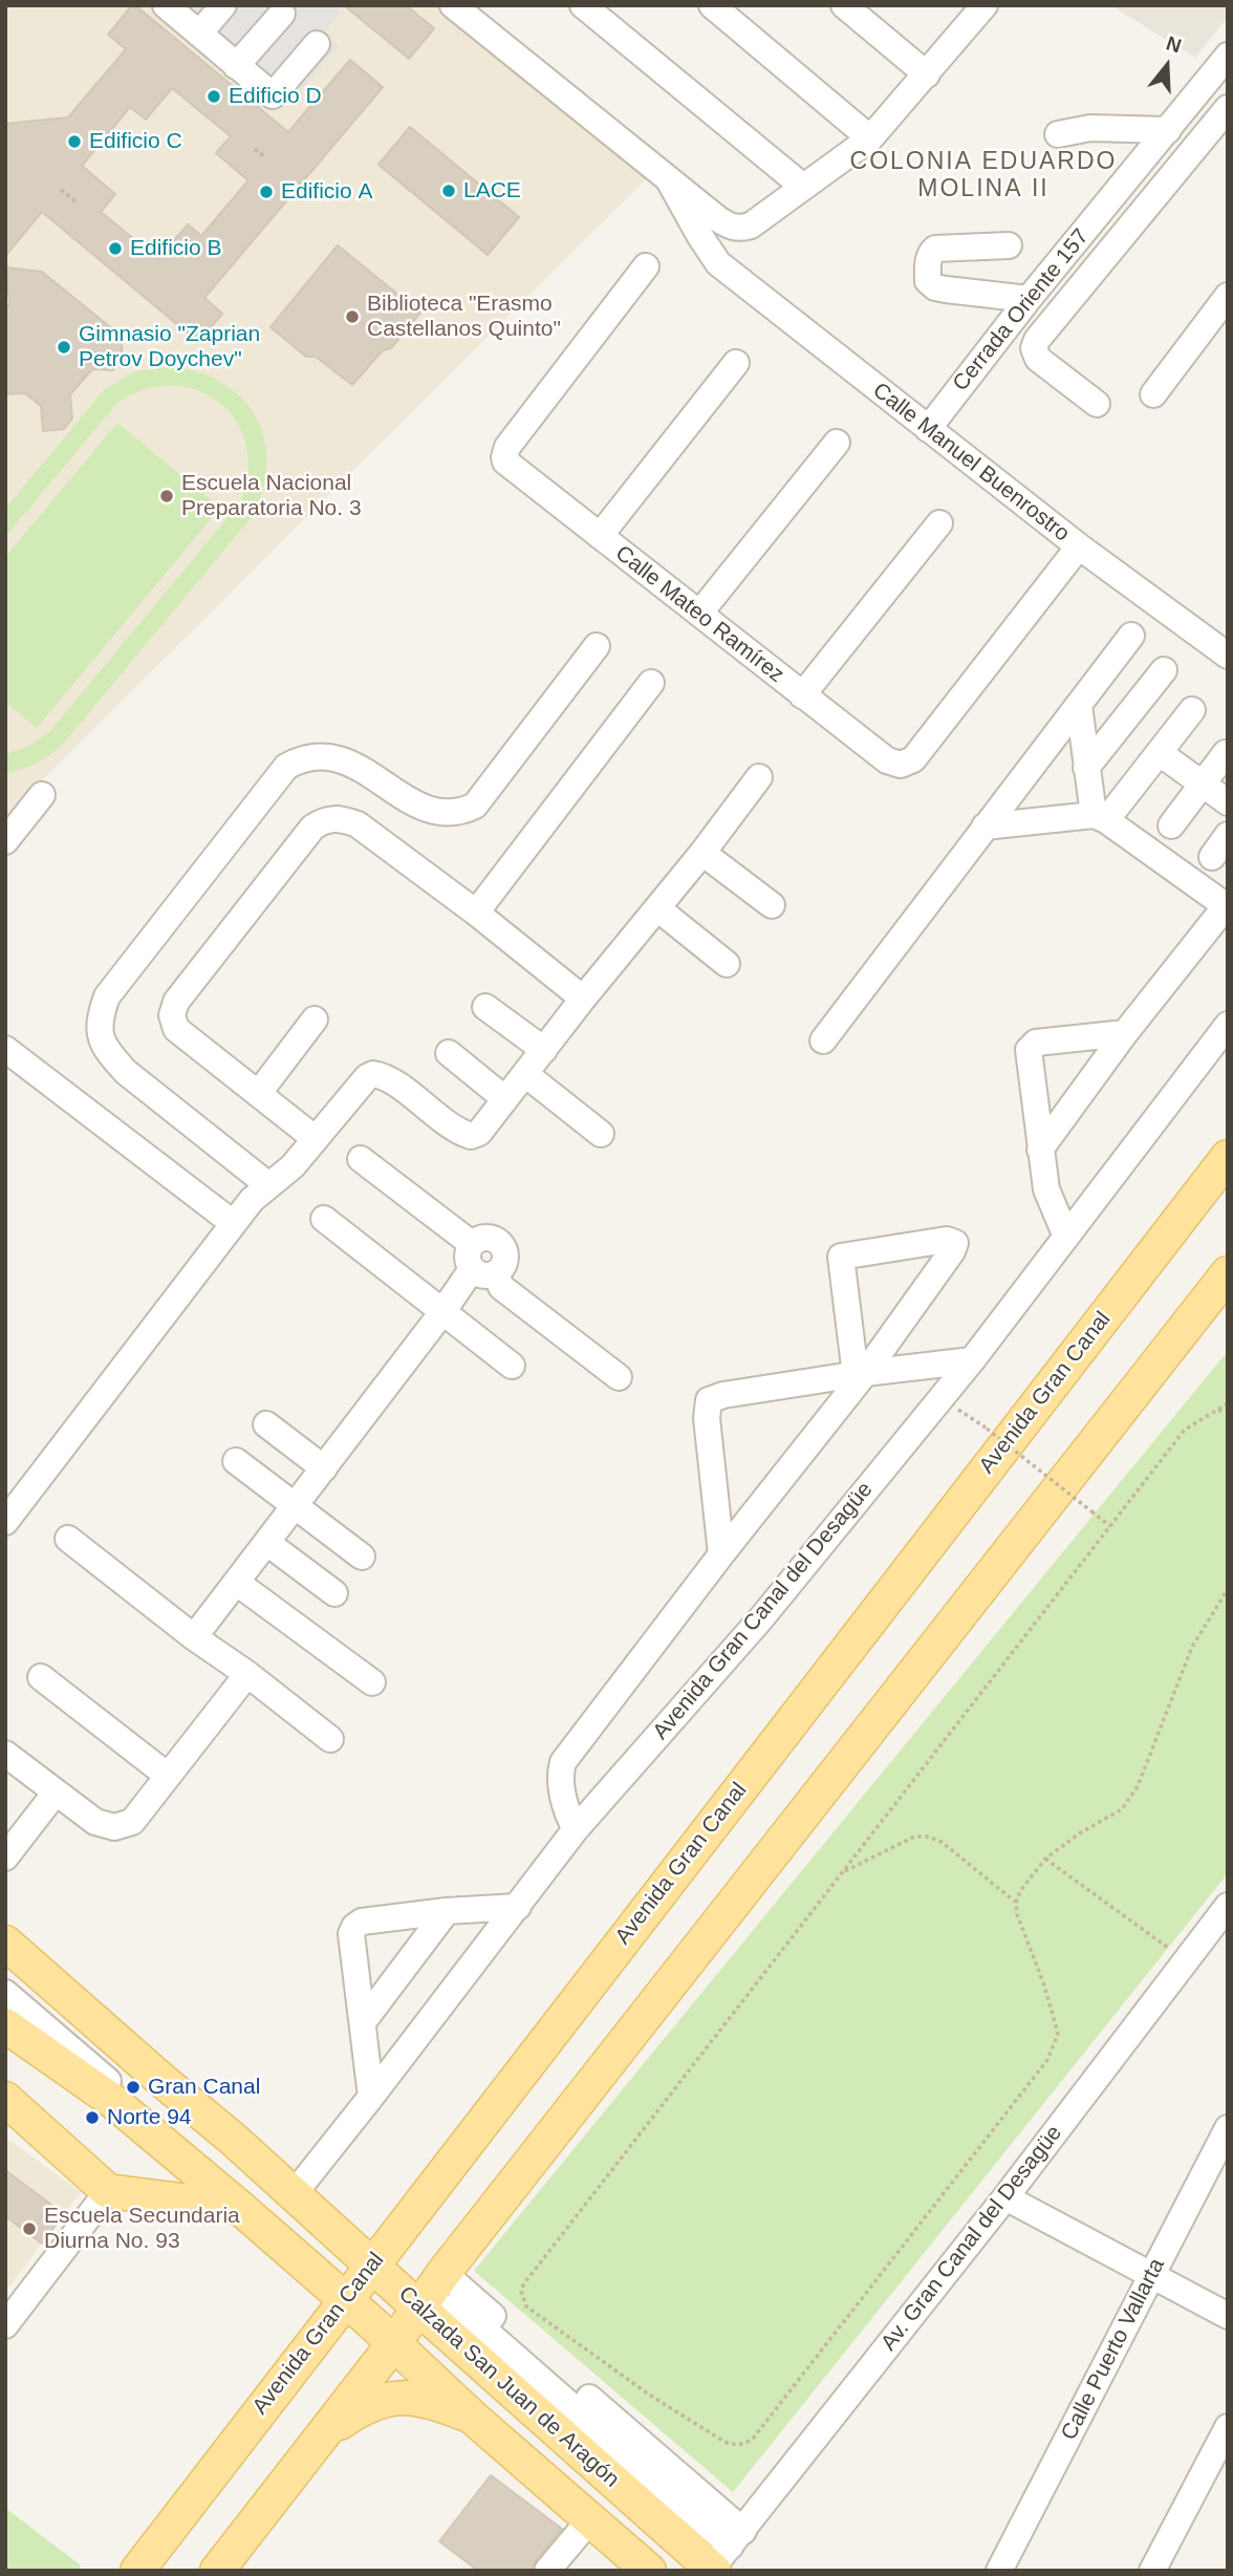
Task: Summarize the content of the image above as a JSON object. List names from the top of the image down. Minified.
{"streets":{"main road":["Avenida Gran Canal","Calzada San Juan de Aragón"],"street":["Cerrada Oriente 157","Calle Manuel Buenrostro","Calle Mateo Ramírez","Avenida Gran Canal del Desagüe","Av. Gran Canal del Desagüe","Calle Puerto Vallarta"]},"crossings":[["Cerrada Oriente 157","Calle Manuel Buenrostro"],["Calle Manuel Buenrostro","Calle Mateo Ramírez"],["Avenida Gran Canal","Calzada San Juan de Aragón"],["Avenida Gran Canal del Desagüe","Calzada San Juan de Aragón"],["Av. Gran Canal del Desagüe","Calzada San Juan de Aragón"]],"districts":["COLONIA EDUARDO MOLINA II"],"places":["Edificio D","Edificio C","LACE","Edificio A","Edificio B","Biblioteca \"Erasmo Castellanos Quinto\"","Gimnasio \"Zaprian Petrov Doychev\"","Escuela Nacional Preparatoria No. 3","Gran Canal","Norte 94","Escuela Secundaria Diurna No. 93"],"north":"top"}
